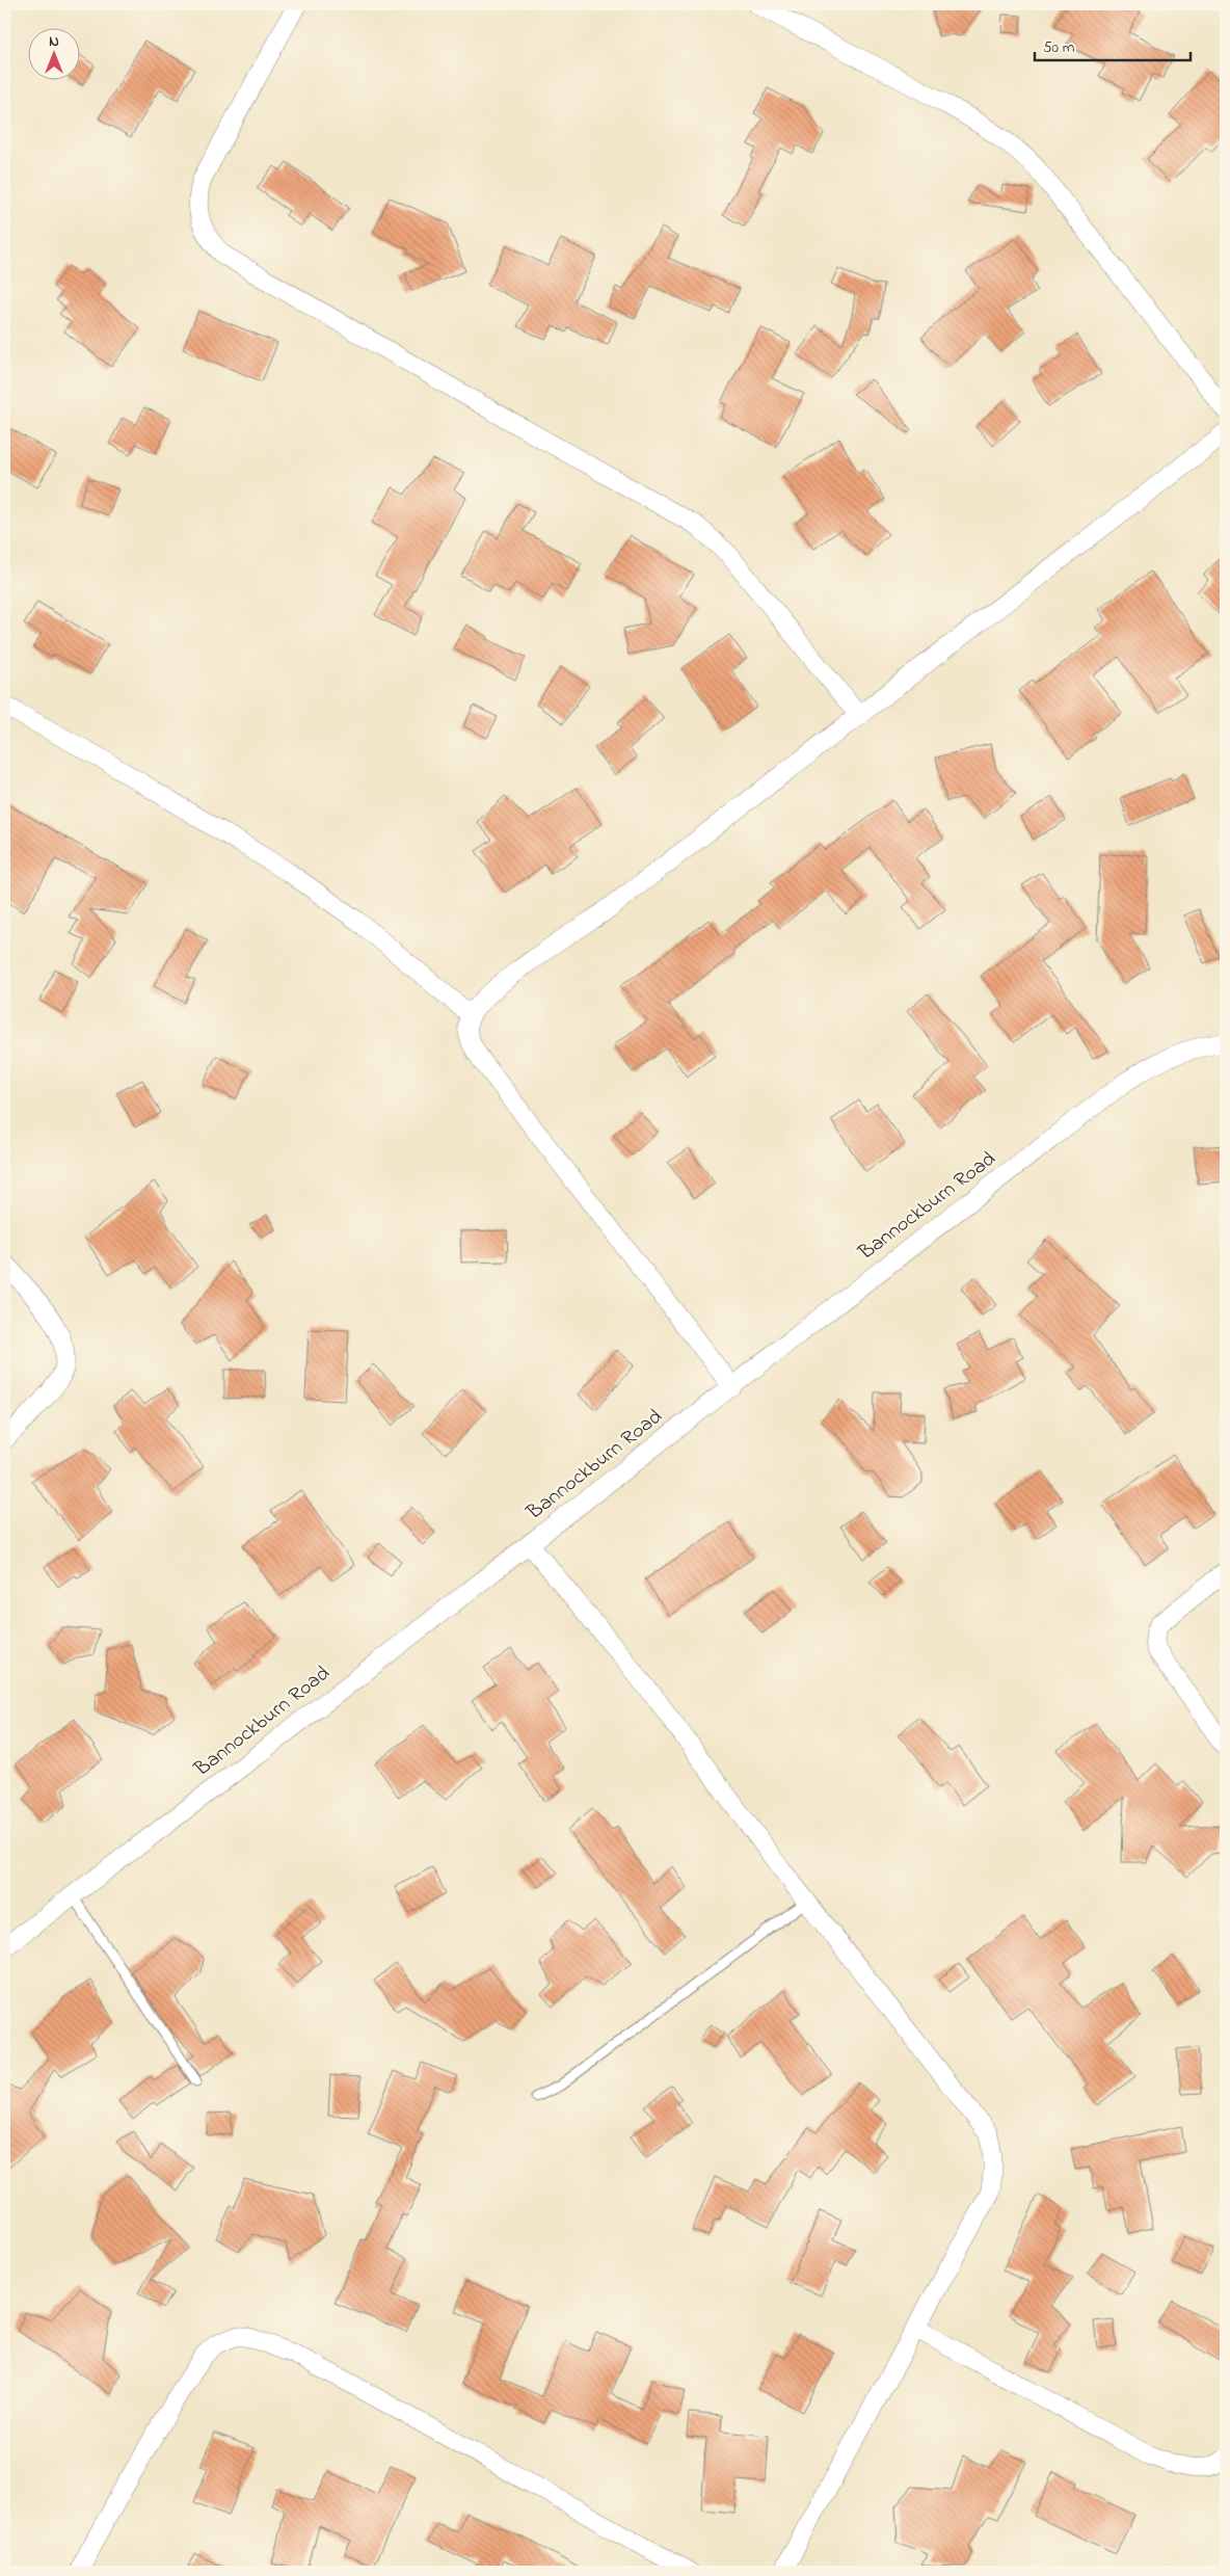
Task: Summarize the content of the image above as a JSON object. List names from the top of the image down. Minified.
{"streets":{"street":["Bannockburn Road"]},"scale_bar":"50 m","north":"top"}
